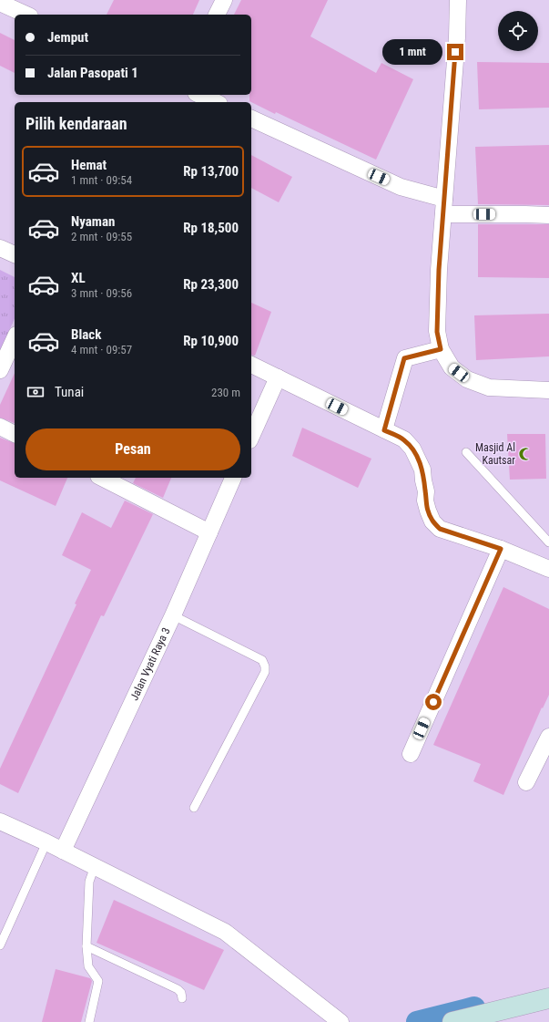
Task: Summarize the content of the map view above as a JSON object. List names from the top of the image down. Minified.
{"streets":{"street":["Jalan Vyati Raya 3"]},"places":{"mosque":["Masjid Al Kautsar"]},"page":{"banner":["Jemput","Jalan Pasopati 1"],"bubble":"1 mnt","heading":"Pilih kendaraan","list":[{"name":"Hemat","note":"1 mnt · 09:54","value":"Rp 13,700"},{"name":"Nyaman","note":"2 mnt · 09:55","value":"Rp 18,500"},{"name":"XL","note":"3 mnt · 09:56","value":"Rp 23,300"},{"name":"Black","note":"4 mnt · 09:57","value":"Rp 10,900"}],"pay":["Tunai","230 m"],"buttons":"Pesan"}}
